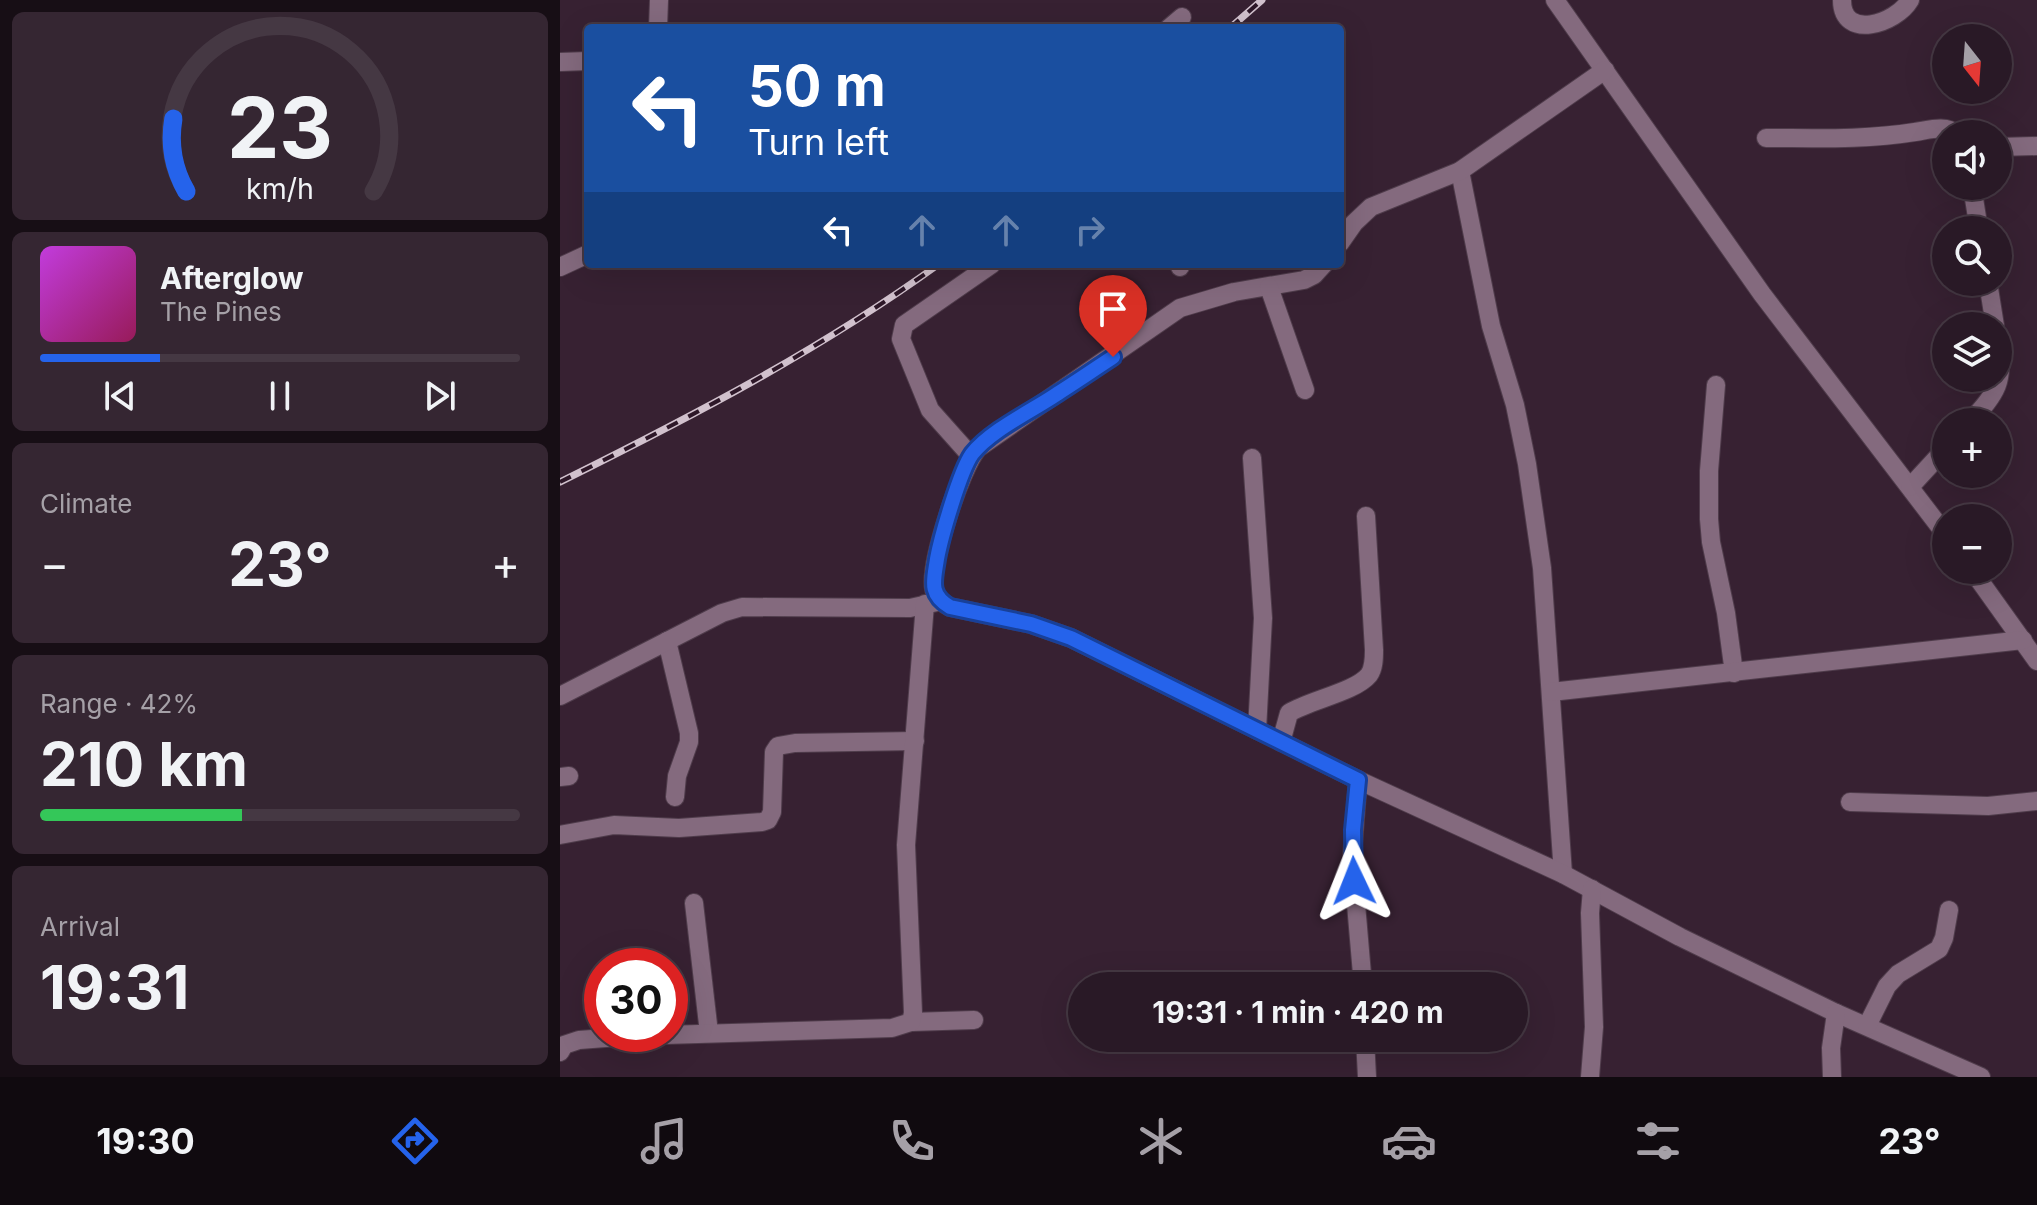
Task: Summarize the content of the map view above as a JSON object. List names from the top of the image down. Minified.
{"north":"bottom","page":{"map_buttons":["+","−"],"turn":["50 m","Turn left"],"song":["Afterglow","The Pines"],"tile":["Climate",["Range · 42%","210 km"],["Arrival","19:31"]],"heat":["−","23°","+"],"limit":"30","trip":"19:31 · 1 min · 420 m","tabs":["19:30","23°"],"gauge":["23","km/h"]}}
